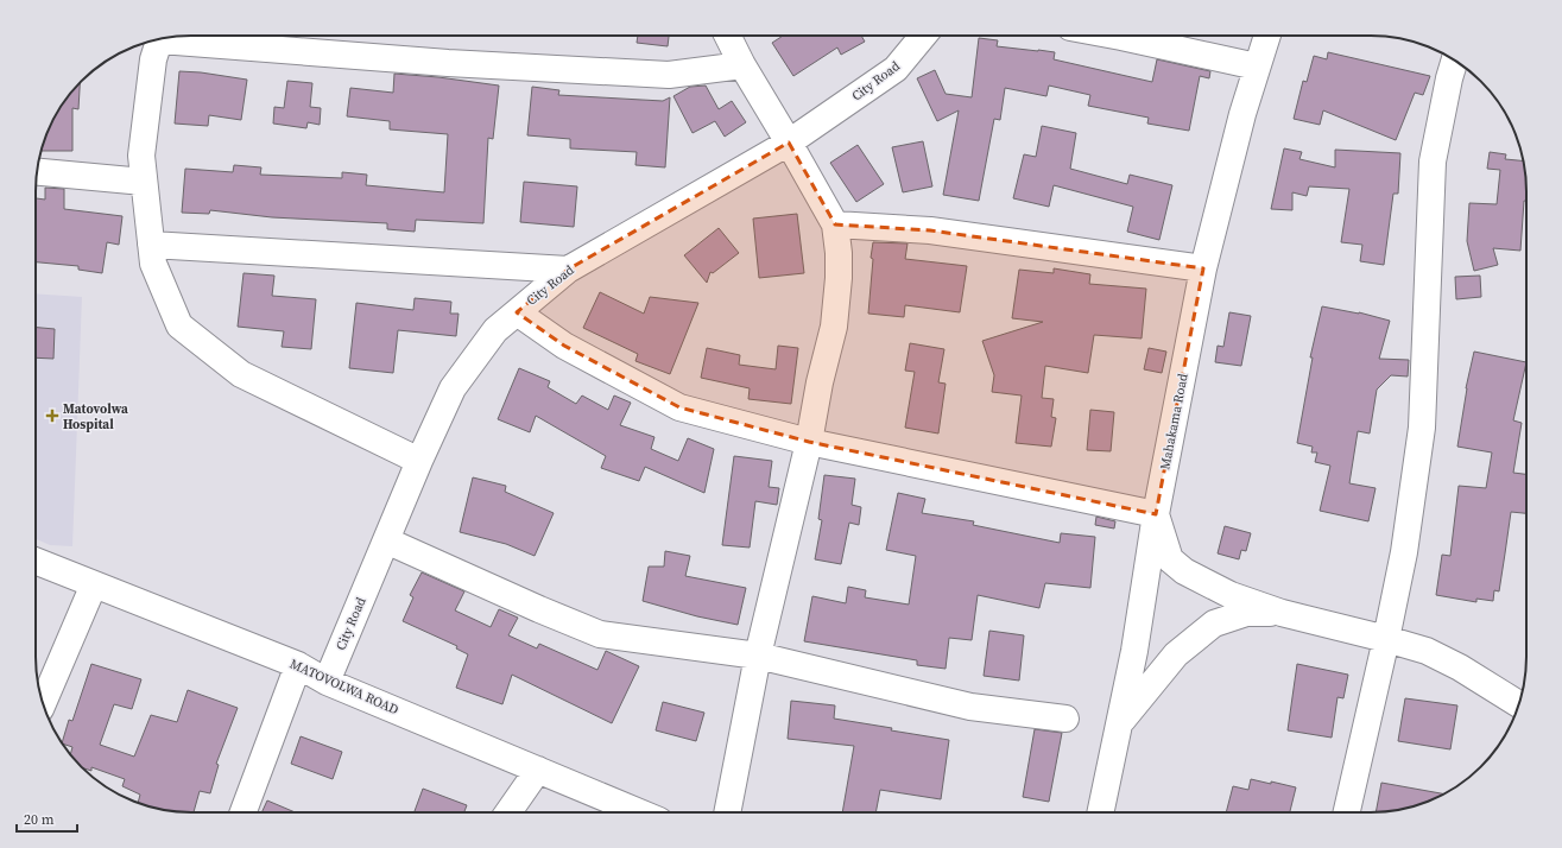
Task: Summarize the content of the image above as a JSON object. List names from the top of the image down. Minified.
{"streets":{"street":["City Road","Mahakama Road","MATOVOLWA ROAD"]},"crossings":[["City Road","MATOVOLWA ROAD"]],"places":{"health":["Matovolwa Hospital"]},"scale_bar":"20 m"}
